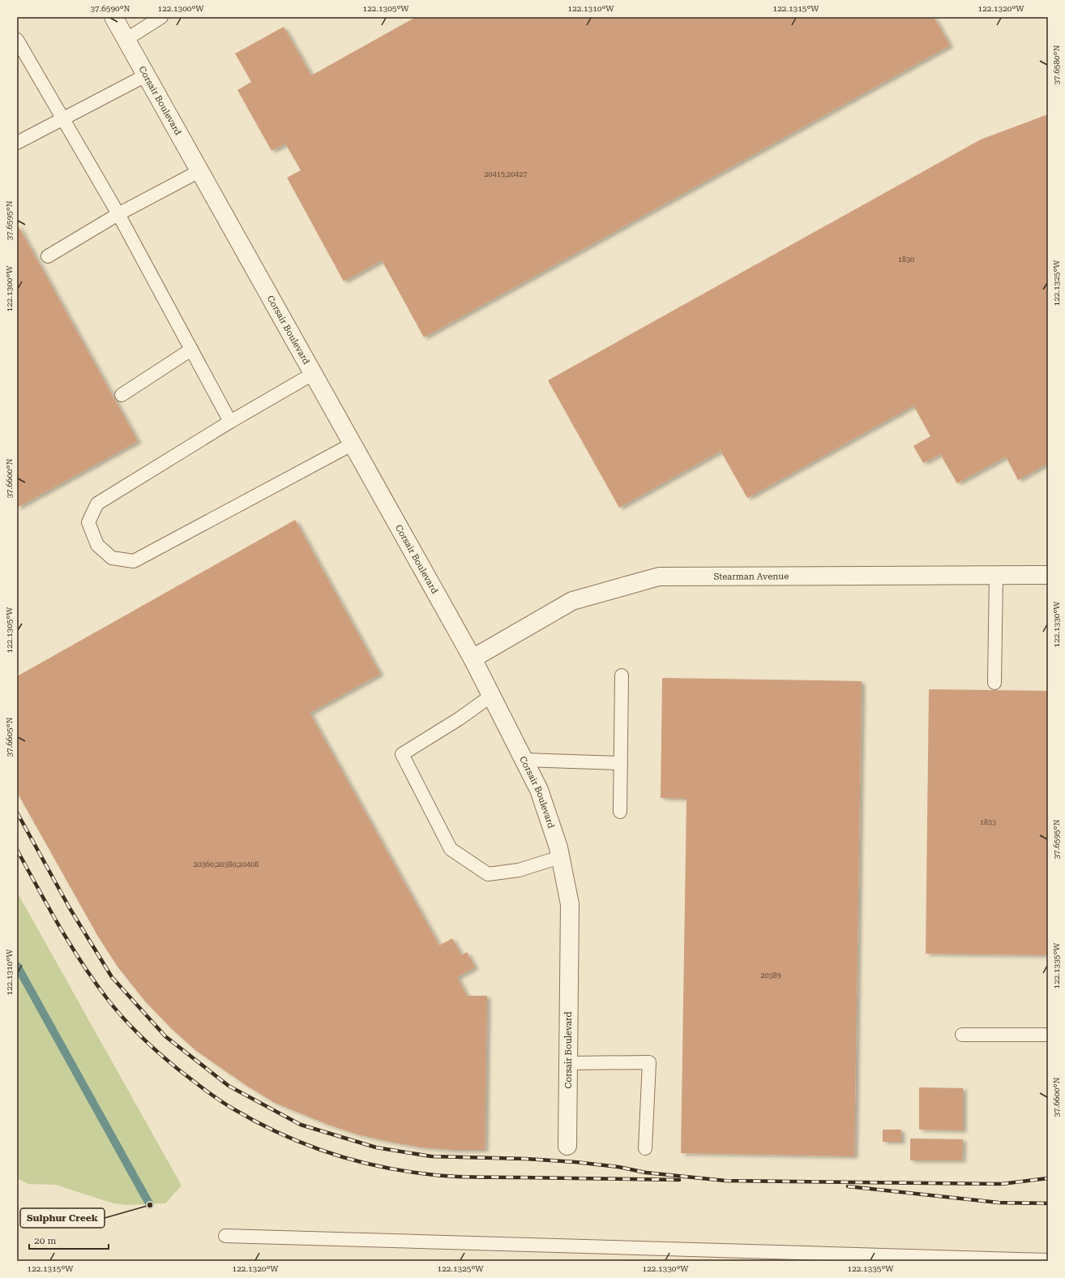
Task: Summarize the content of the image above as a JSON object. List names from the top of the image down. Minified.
{"streets":{"street":["Corsair Boulevard","Stearman Avenue"]},"crossings":[["Corsair Boulevard","Stearman Avenue"]],"places":["Sulphur Creek"],"house_numbers":["20415;20427","1830","1833","20360;20380;20408","20389"],"scale_bar":"20 m","coordinates":["37.6590°N","122.1300°W","122.1305°W","122.1310°W","122.1315°W","122.1320°W","37.6580°N","37.6595°N","122.1325°W","37.6600°N","122.1330°W","37.6605°N","122.1335°W"]}
